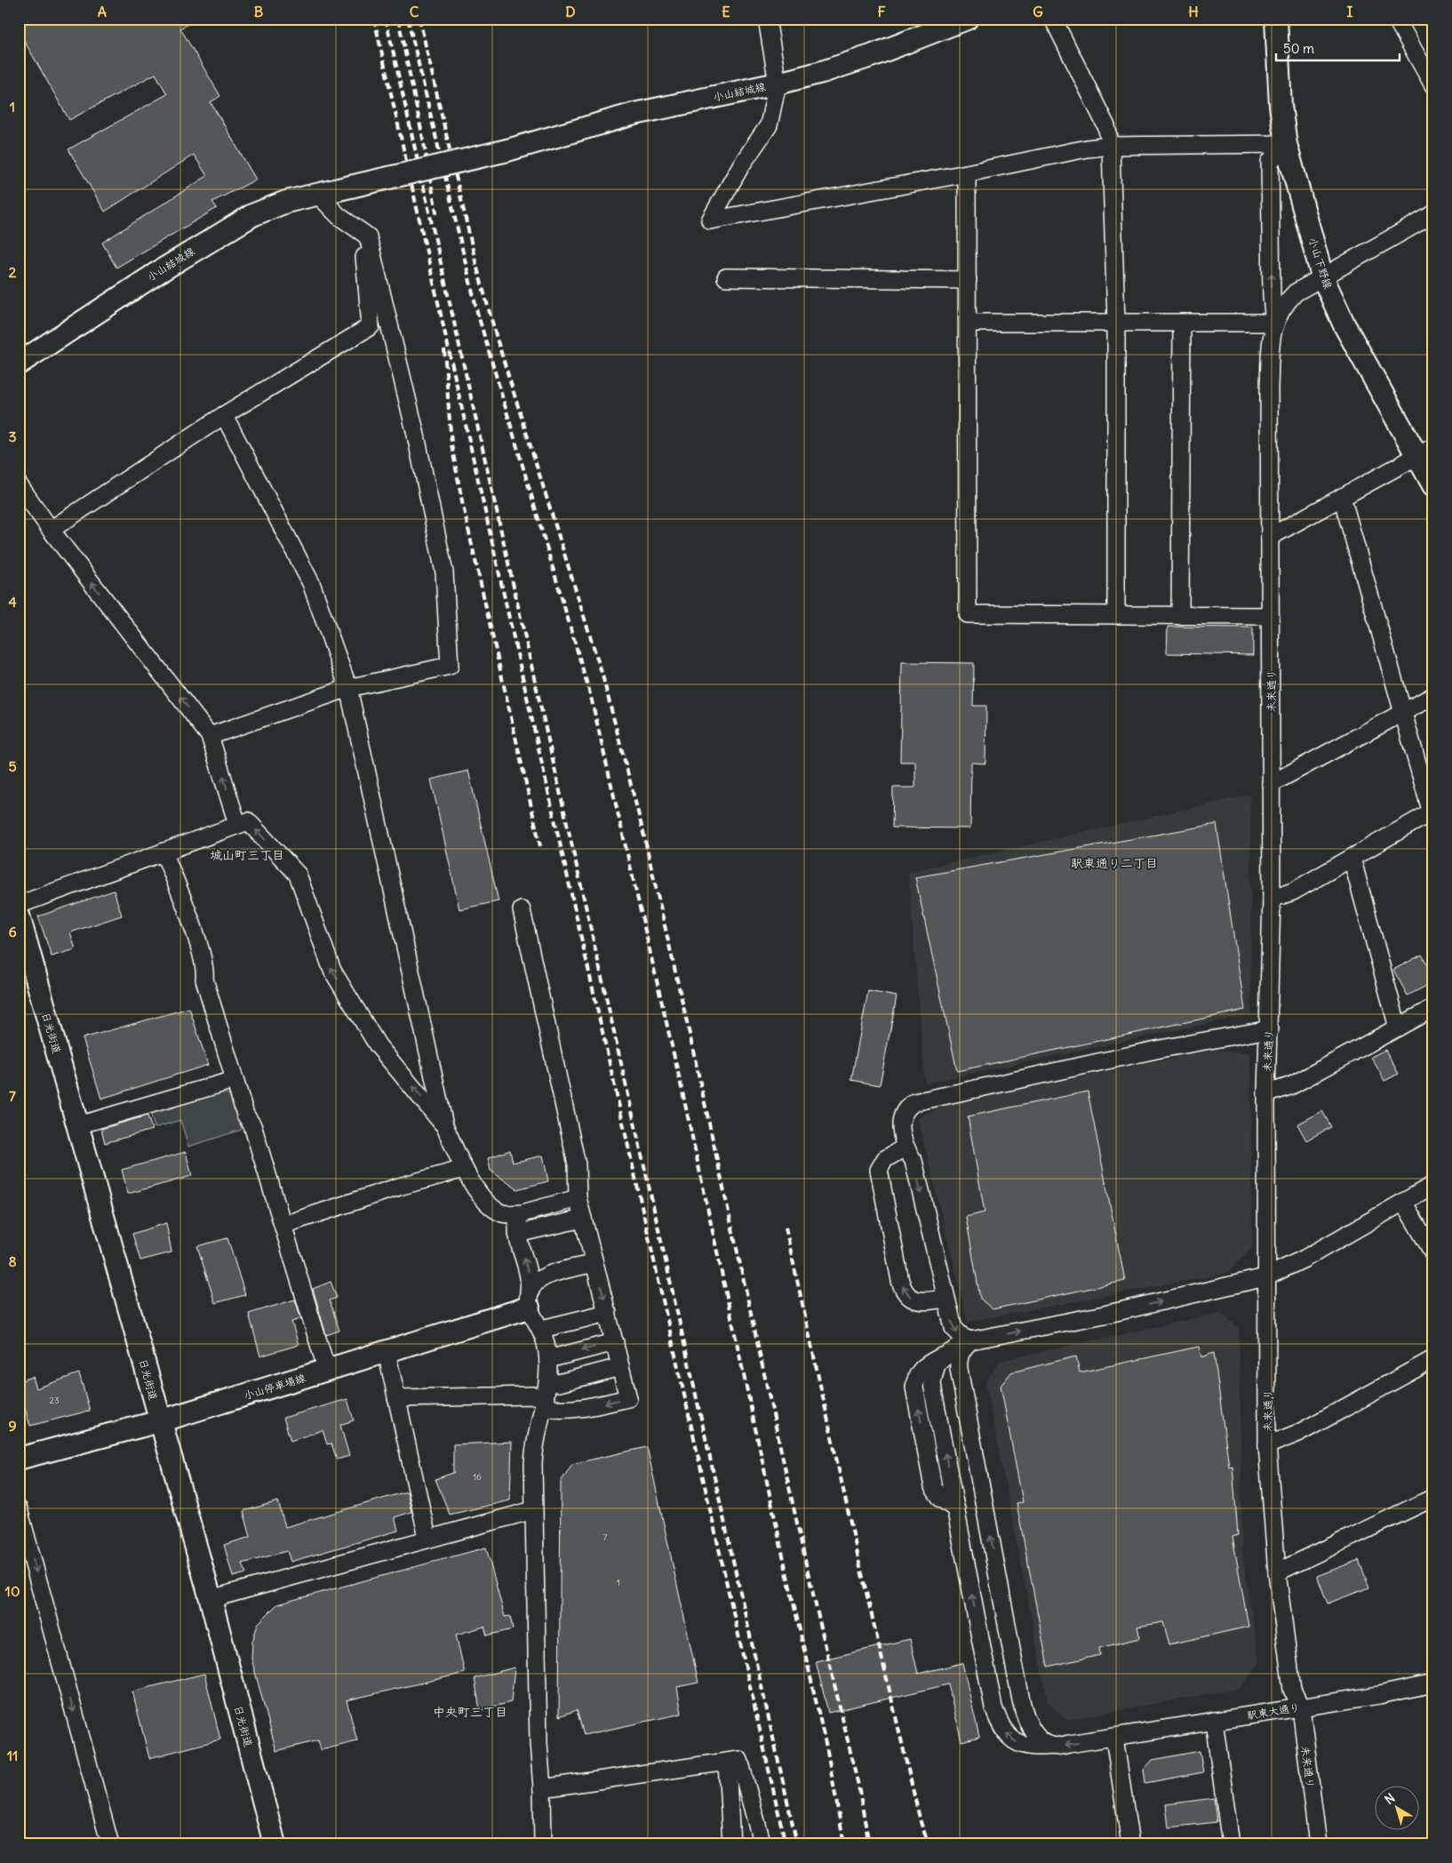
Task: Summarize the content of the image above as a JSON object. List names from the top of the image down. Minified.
{"streets":{"main road":["小山結城線","小山下野線","日光街道","小山停車場線"],"street":["未来通り","駅東大通り"]},"crossings":[["小山下野線","未来通り"],["未来通り","駅東大通り"],["日光街道","小山停車場線"]],"districts":["城山町三丁目","駅東通り二丁目","中央町三丁目"],"house_numbers":["23","16","7","1"],"scale_bar":"50 m","north":"top left","grid":{"columns":["A","B","C","D","E","F","G","H","I"],"rows":["1","2","3","4","5","6","7","8","9","10","11"]}}
